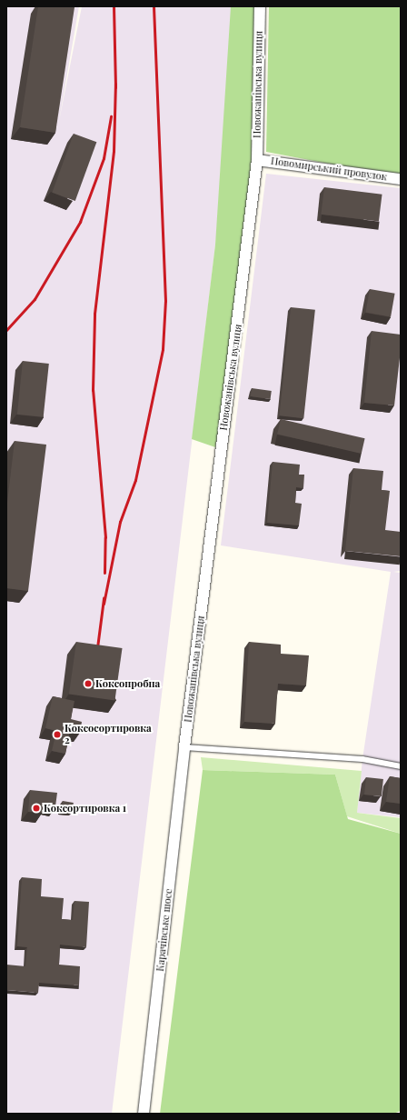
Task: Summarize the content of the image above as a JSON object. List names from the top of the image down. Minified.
{"streets":{"street":["Новожанівська вулиця","Новомирський провулок","Карачівське шосе"]},"crossings":[["Новожанівська вулиця","Новомирський провулок"],["Новожанівська вулиця","Карачівське шосе"]],"places":["Коксопробна","Коксосортировка 2","Коксортировка 1"]}
